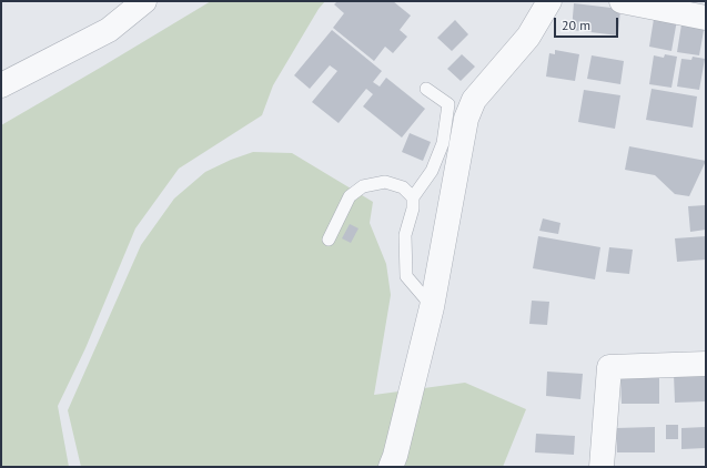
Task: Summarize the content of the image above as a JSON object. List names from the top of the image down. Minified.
{"scale_bar":"20 m"}
